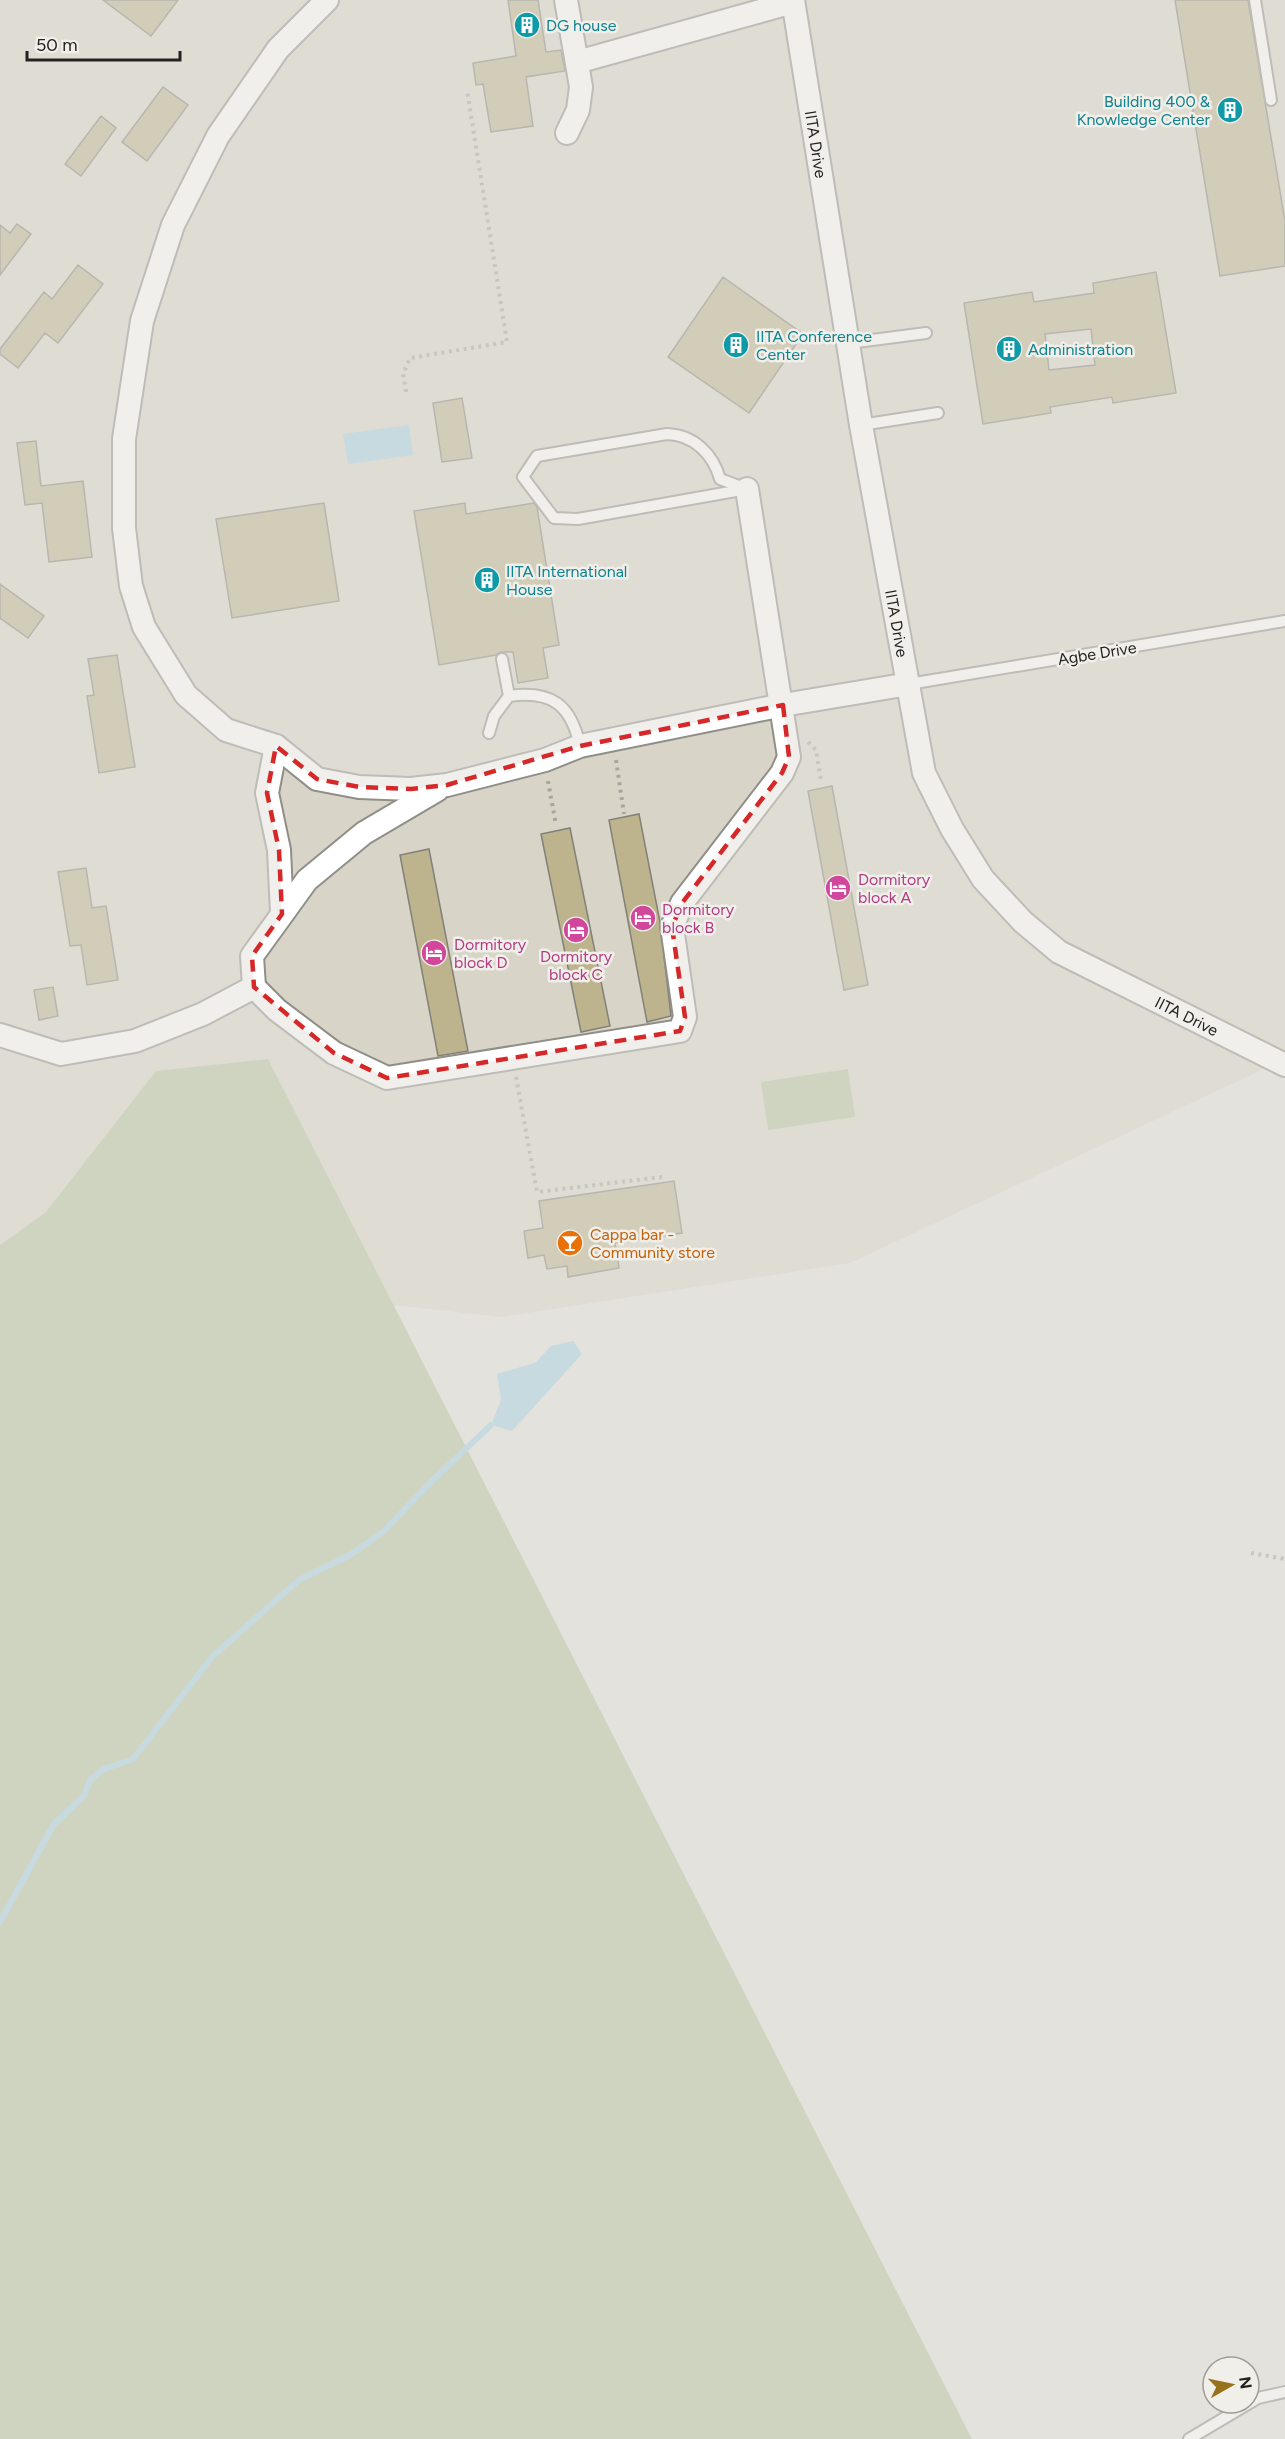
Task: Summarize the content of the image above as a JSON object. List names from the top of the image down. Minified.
{"streets":{"street":["IITA Drive"],"lane":["Agbe Drive"]},"crossings":[["IITA Drive","Agbe Drive"]],"places":{"building":["DG house","Building 400 & Knowledge Center","IITA Conference Center","Administration","IITA International House"],"hotel":["Dormitory block A","Dormitory block B","Dormitory block C","Dormitory block D"],"bar":["Cappa bar - Community store"]},"scale_bar":"50 m","north":"right"}
